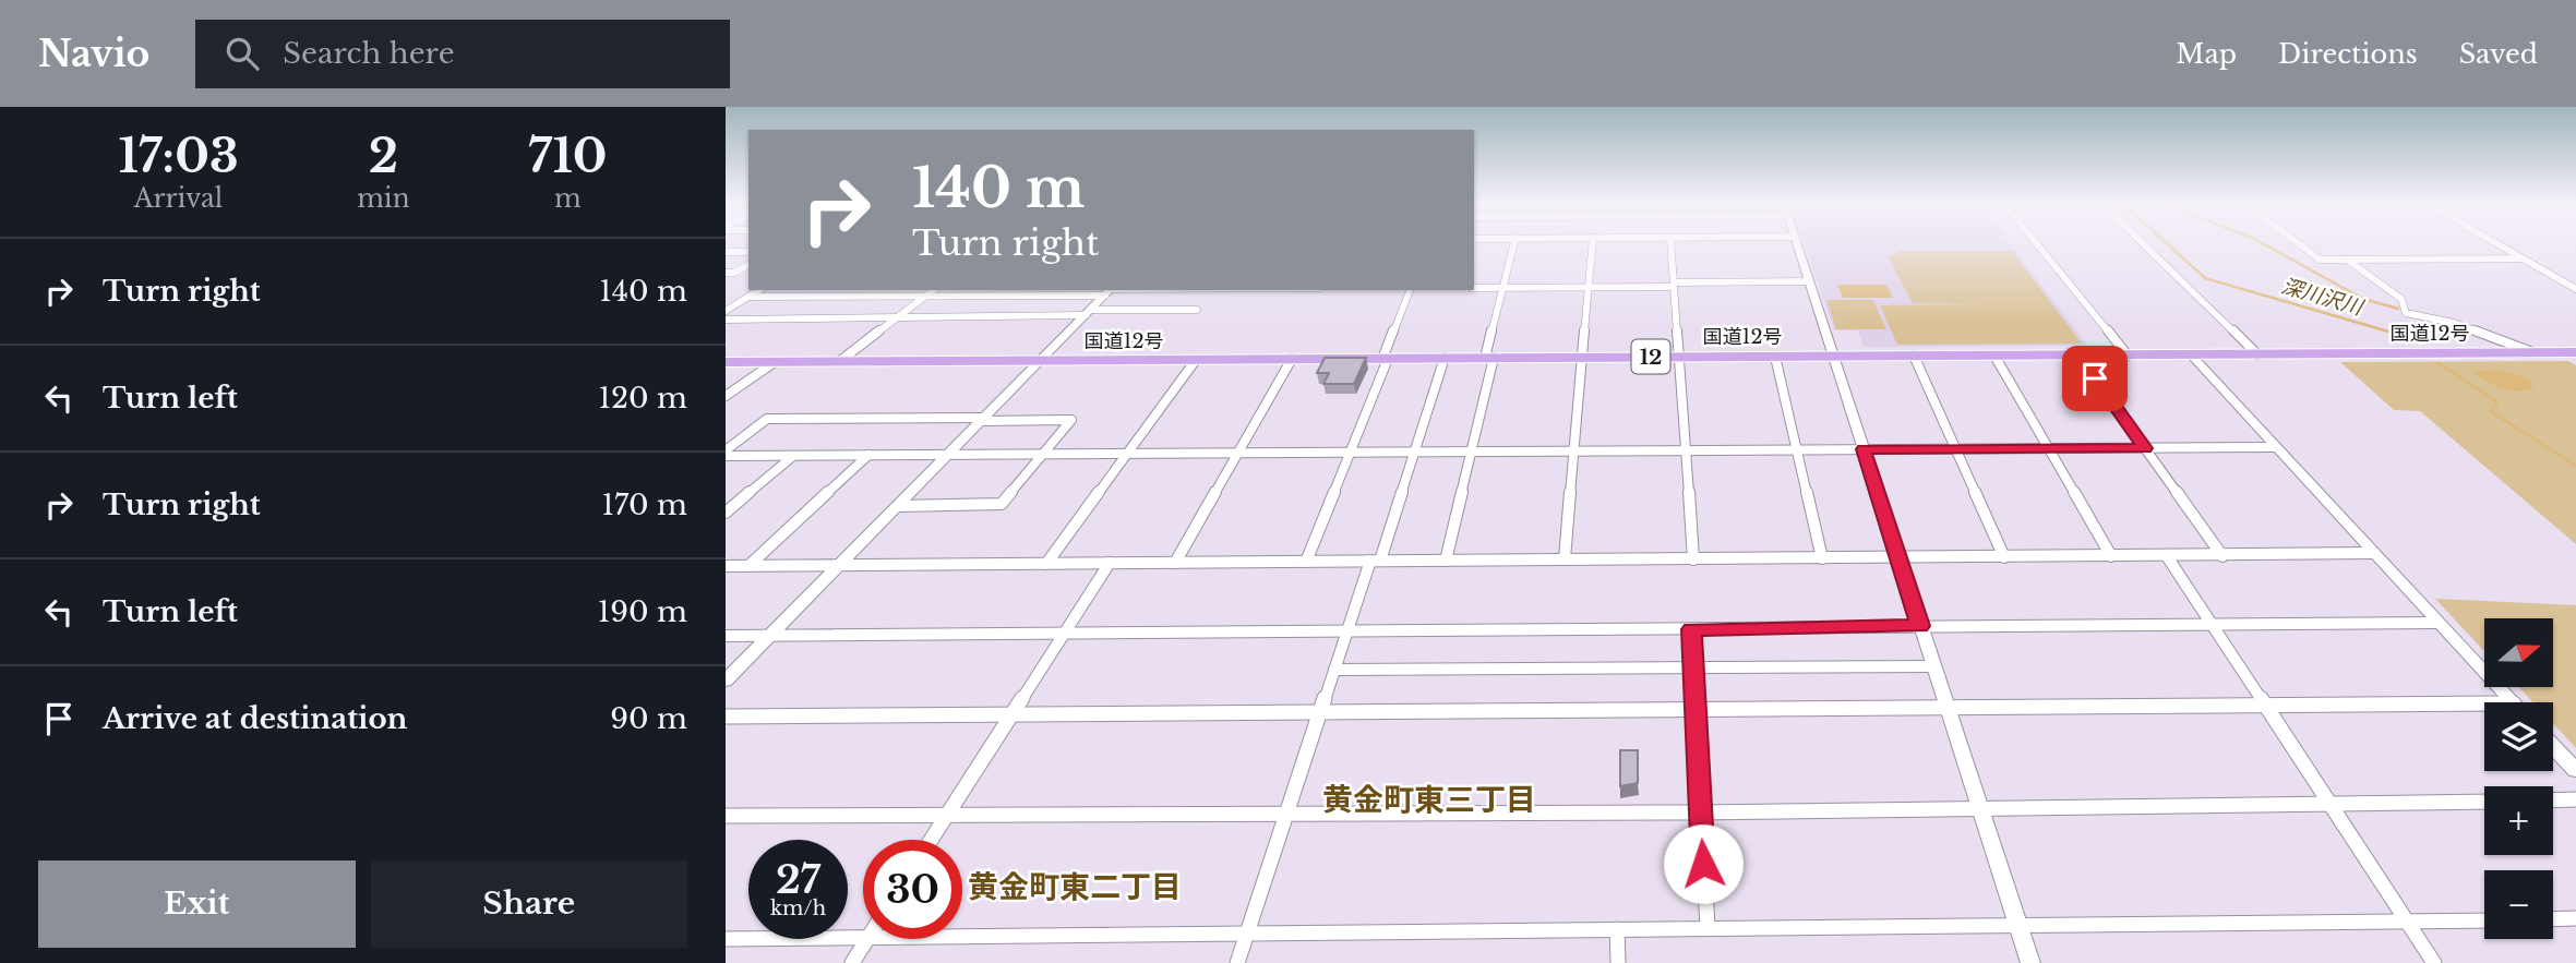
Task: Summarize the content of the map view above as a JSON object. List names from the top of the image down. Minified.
{"streets":{"highway":["国道12号","12"]},"districts":["黄金町東三丁目","黄金町東二丁目"],"water":["深川沢川"],"north":"right","page":{"header":"Navio","search":"Search here","nav":["Map","Directions","Saved"],"eta":["17:03","Arrival","2","min","710","m"],"turn":["140 m","Turn right"],"list":[{"name":"Turn right","value":"140 m"},{"name":"Turn left","value":"120 m"},{"name":"Turn right","value":"170 m"},{"name":"Turn left","value":"190 m"},{"name":"Arrive at destination","value":"90 m"}],"map_buttons":["+","−"],"speed":"27 km/h","limit":"30","buttons":["Exit","Share"]}}
